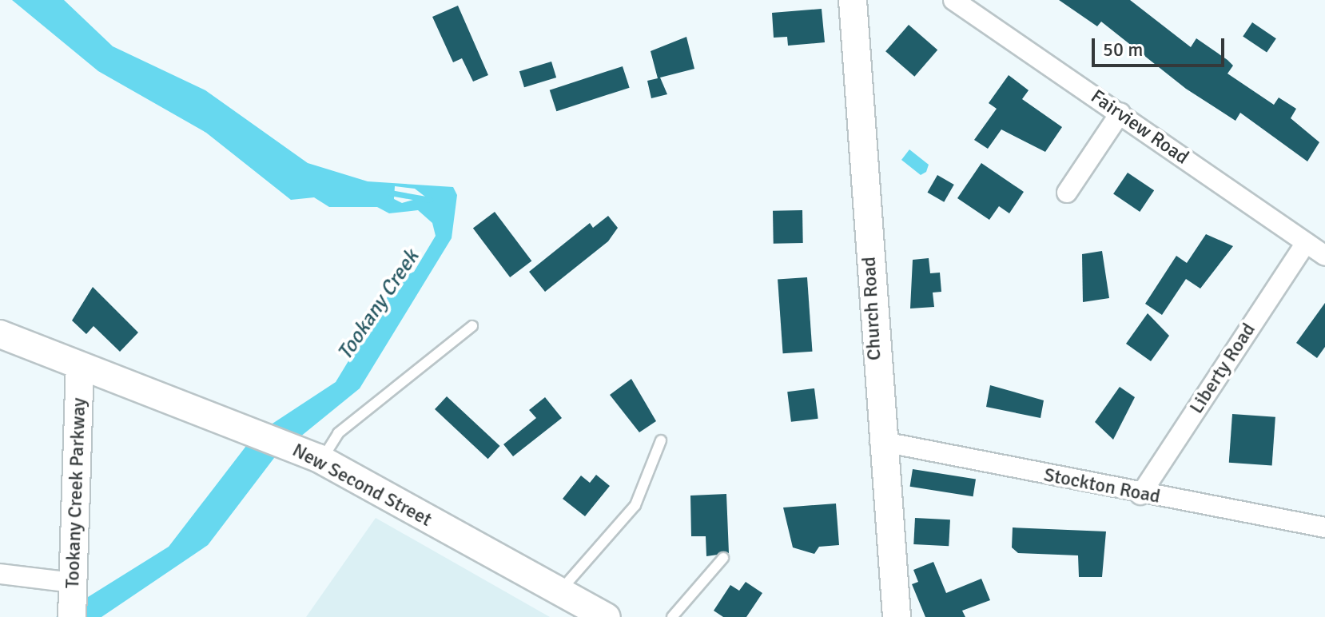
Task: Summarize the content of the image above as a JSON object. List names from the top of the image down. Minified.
{"streets":{"street":["Fairview Road","Church Road","Liberty Road","New Second Street","Stockton Road","Tookany Creek Parkway"]},"crossings":[["Fairview Road","Liberty Road"],["Church Road","Stockton Road"],["Liberty Road","Stockton Road"],["New Second Street","Tookany Creek Parkway"]],"water":["Tookany Creek"],"scale_bar":"50 m"}
